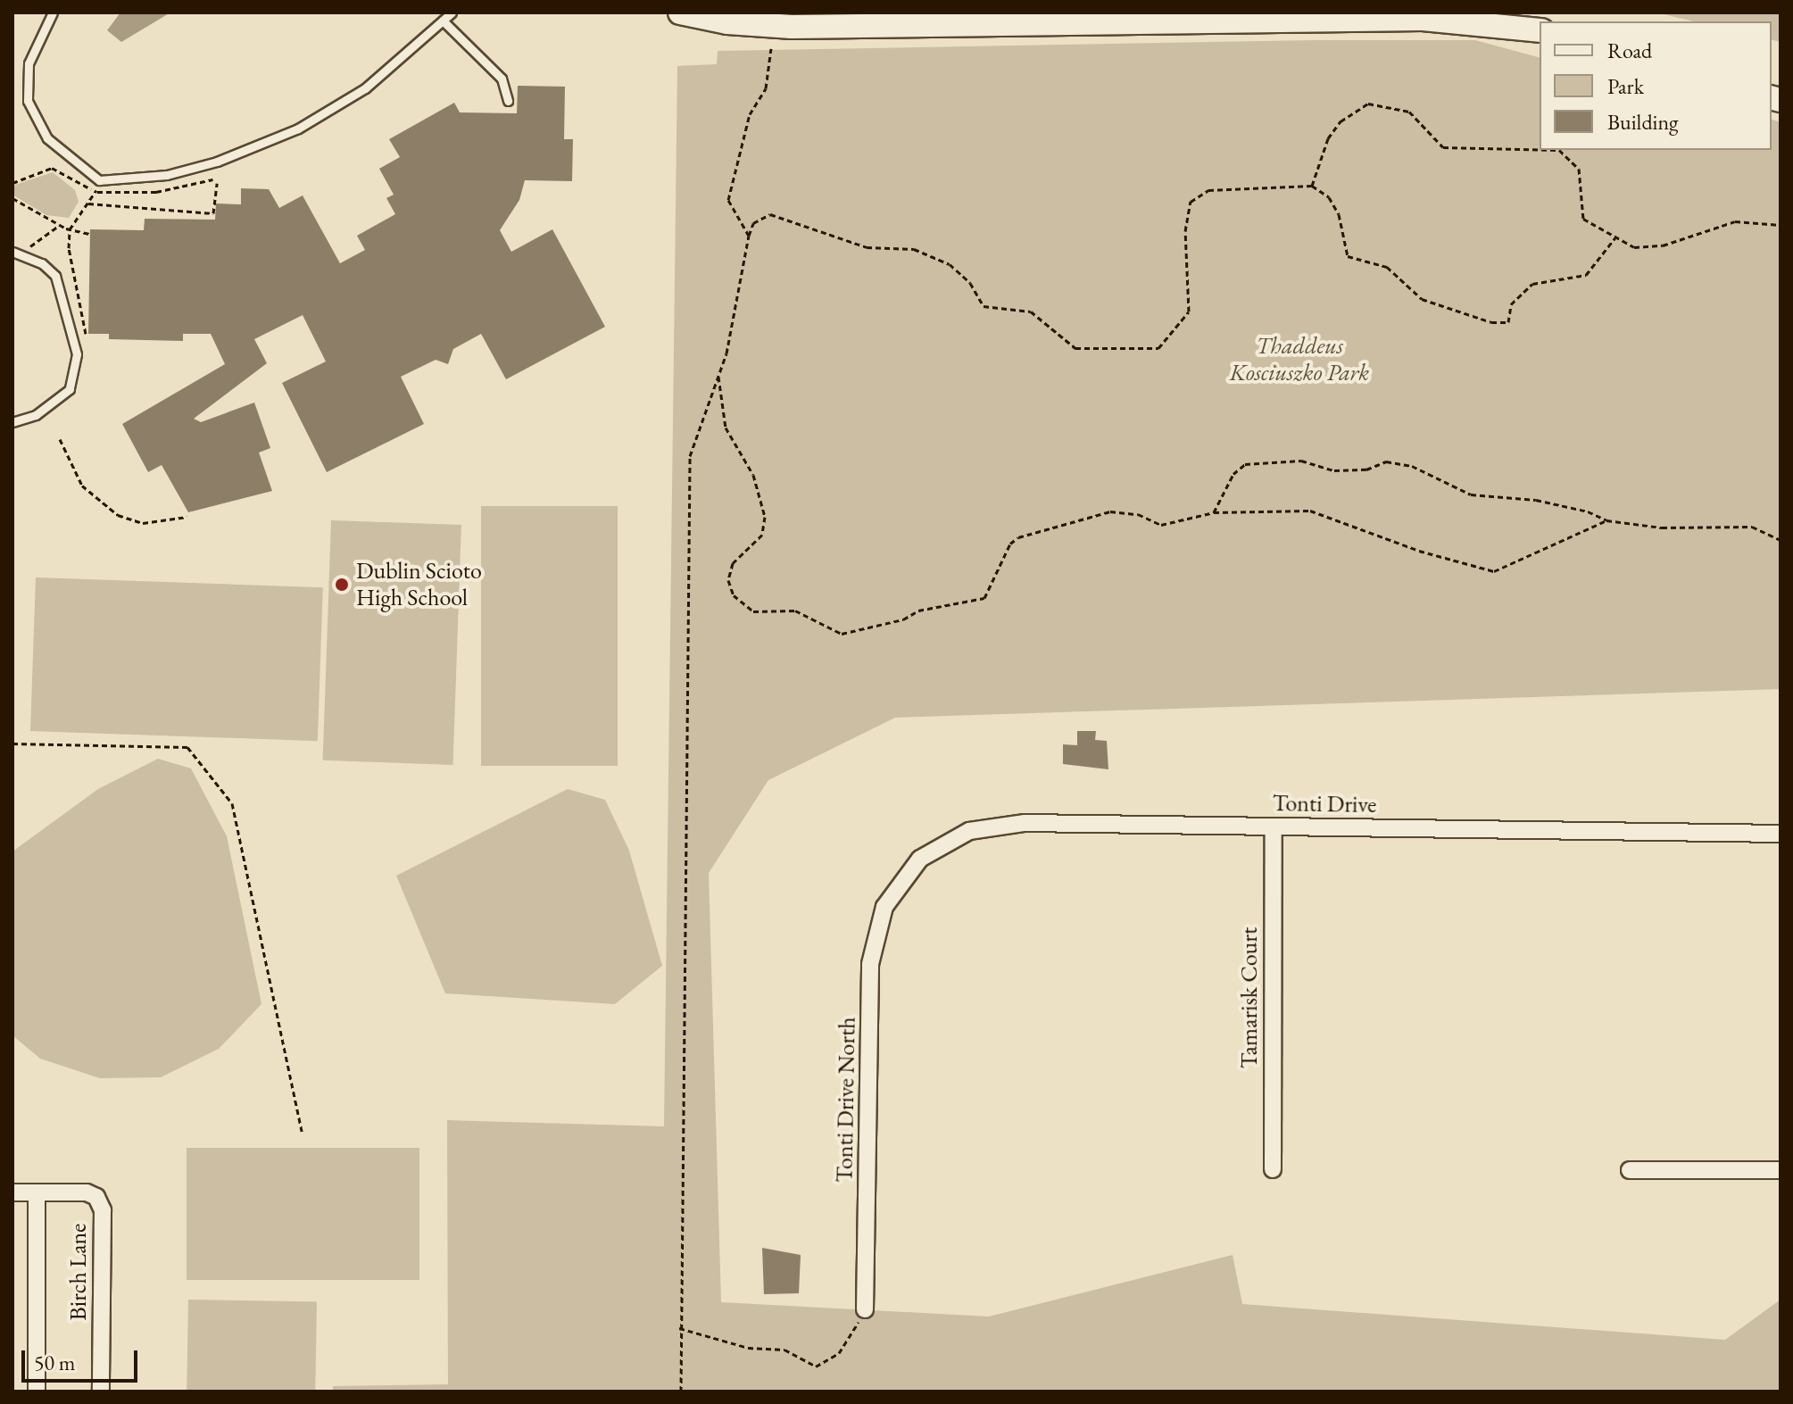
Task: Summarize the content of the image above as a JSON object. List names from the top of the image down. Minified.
{"streets":{"street":["Tonti Drive","Tamarisk Court","Tonti Drive North","Birch Lane"]},"crossings":[["Tonti Drive","Tamarisk Court"],["Tonti Drive","Tonti Drive North"]],"parks":["Thaddeus Kosciuszko Park"],"places":["Dublin Scioto High School"],"legend":["Road","Park","Building"],"scale_bar":"50 m"}
